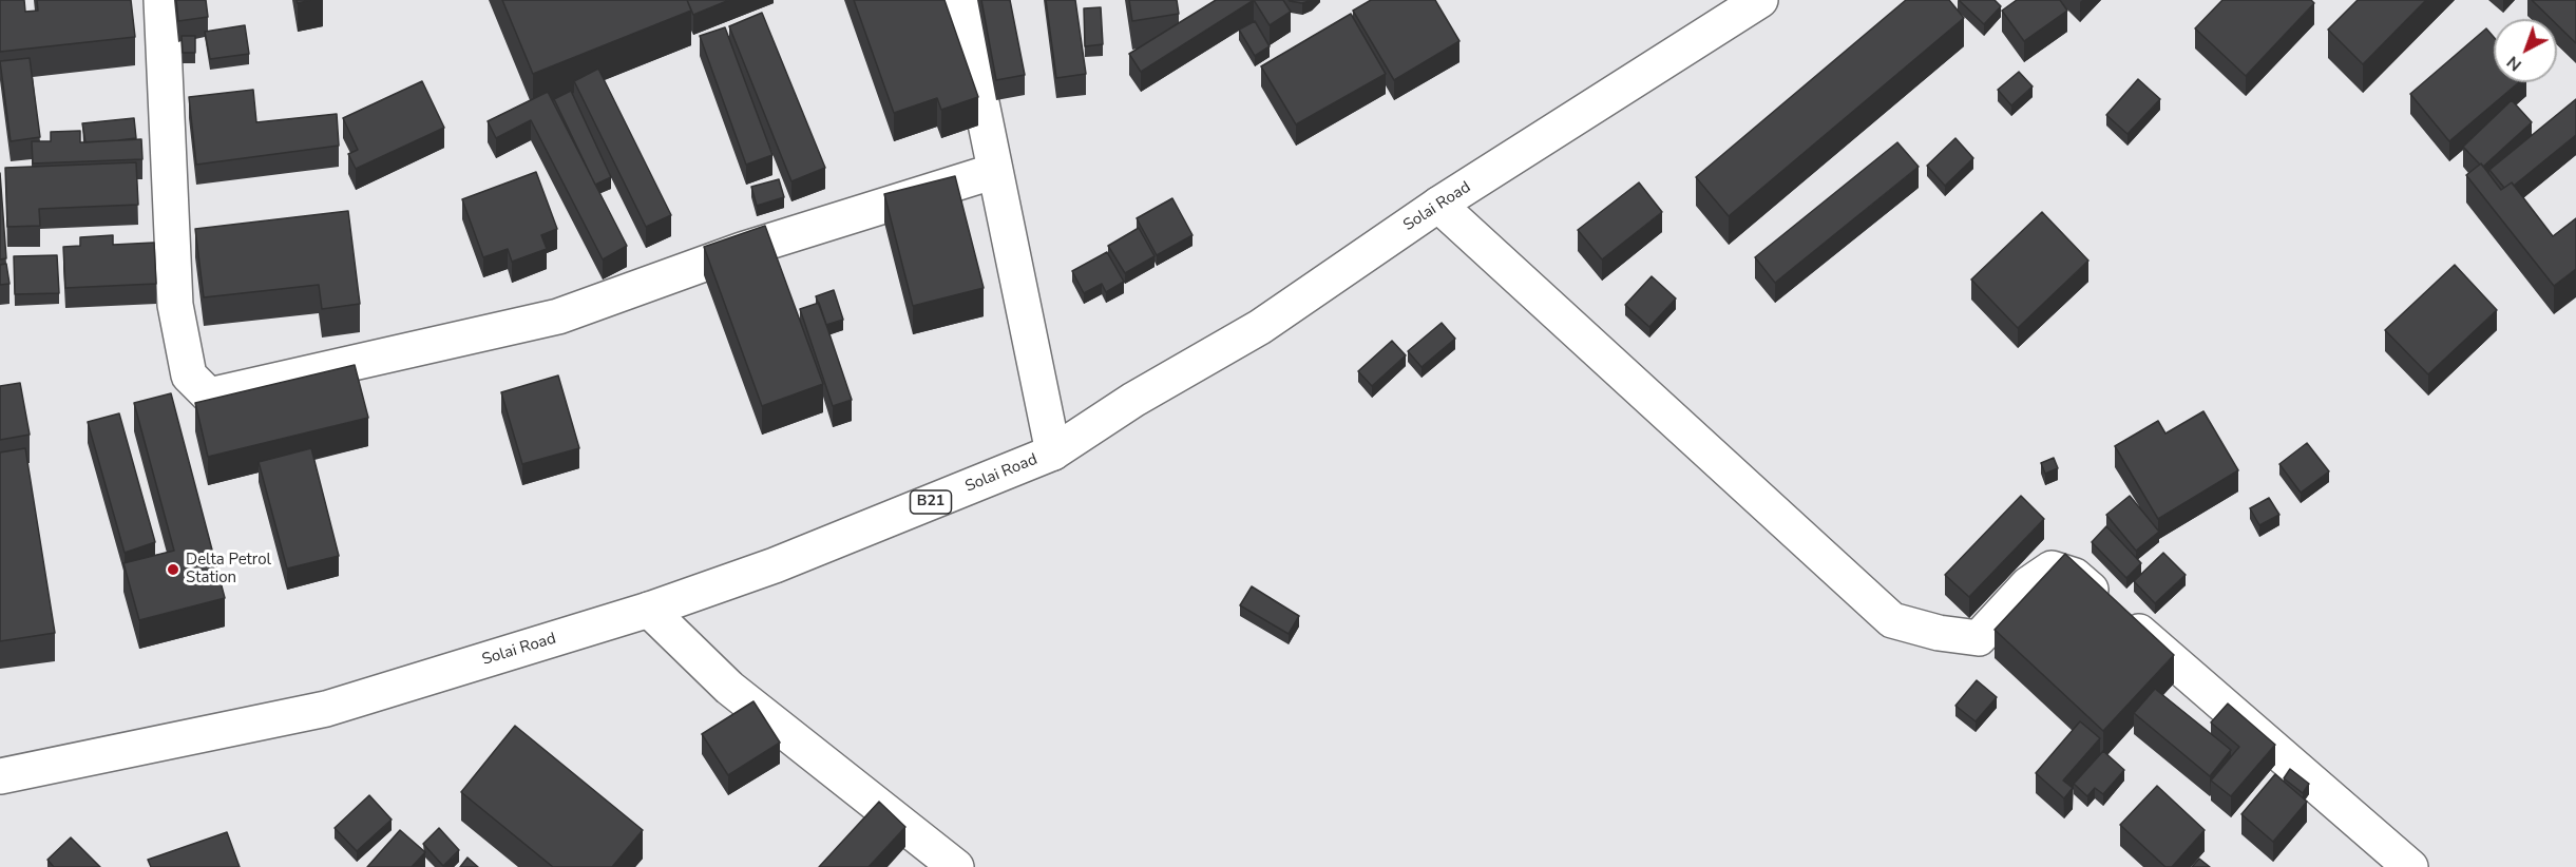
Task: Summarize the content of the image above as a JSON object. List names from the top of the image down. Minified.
{"streets":{"main road":["Solai Road","B21"]},"places":["Delta Petrol Station"],"north":"bottom left"}
